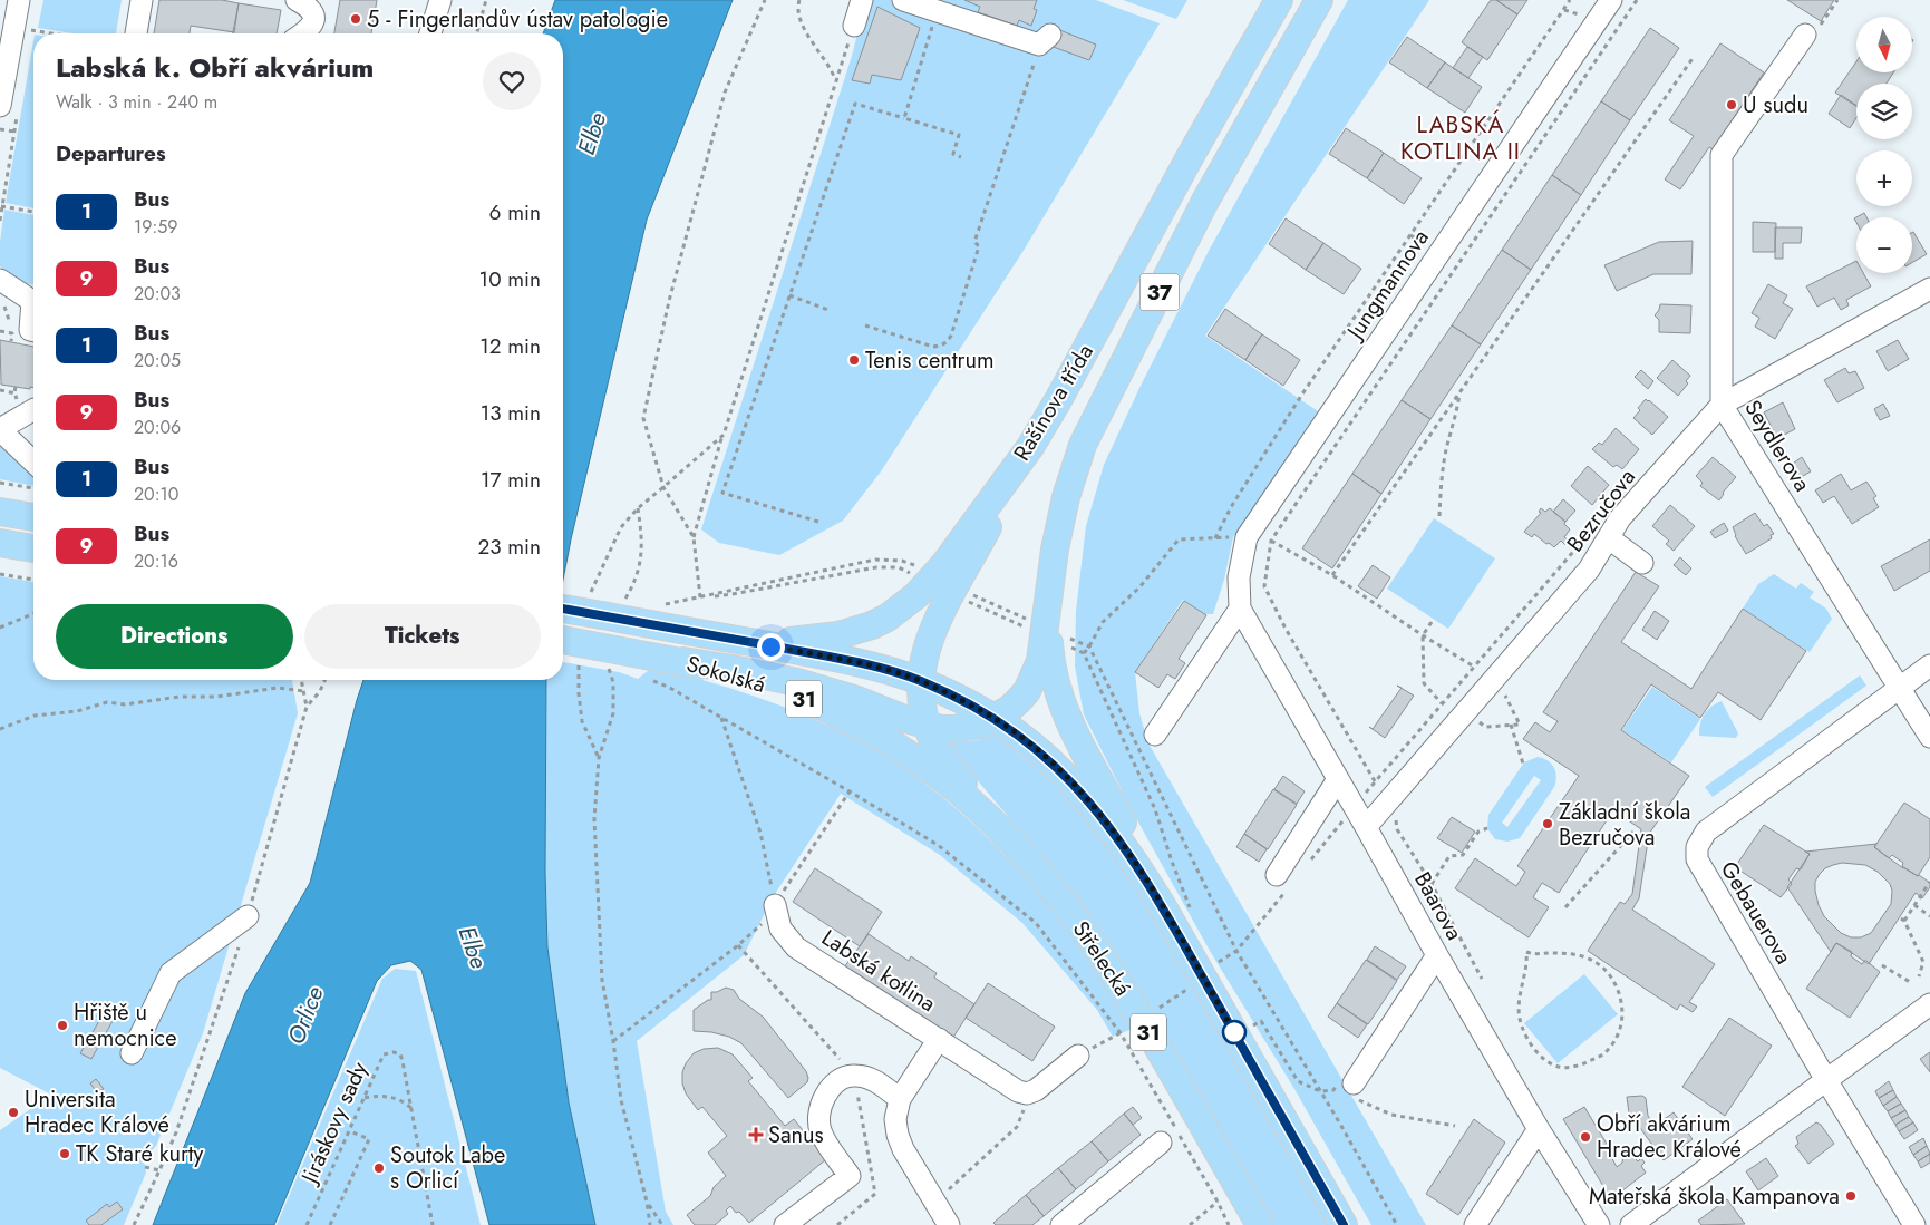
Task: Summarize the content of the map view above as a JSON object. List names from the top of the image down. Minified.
{"streets":{"main road":["37","Rašínova třída","Sokolská","31","Střelecká"],"street":["Jungmannova","Seydlerova","Bezručova","Baarova","Gebauerova","Labská kotlina"],"path":["Jiráskovy sady"]},"crossings":[["Jungmannova","Baarova"],["Rašínova třída","Sokolská"],["Seydlerova","Bezručova"],["Seydlerova","Gebauerova"],["Bezručova","Baarova"],["Sokolská","31"],["Sokolská","Střelecká"]],"districts":["LABSKÁ KOTLINA II"],"water":["Elbe","Orlice"],"places":{"other":["5 - Fingerlandův ústav patologie","U sudu","Tenis centrum","Základní škola Bezručova","Hřiště u nemocnice","Universita Hradec Králové","Obří akvárium Hradec Králové","TK Staré kurty","Soutok Labe s Orlicí","Mateřská škola Kampanova"],"health":["Sanus"]},"lines":["bus line 1"],"north":"bottom","page":{"map_buttons":["+","−"],"heading":[["Labská k. Obří akvárium","Walk · 3 min · 240 m"],"Departures"],"list":[{"mark":"1","name":"Bus","note":"19:59","value":"6 min"},{"mark":"9","name":"Bus","note":"20:03","value":"10 min"},{"mark":"1","name":"Bus","note":"20:05","value":"12 min"},{"mark":"9","name":"Bus","note":"20:06","value":"13 min"},{"mark":"1","name":"Bus","note":"20:10","value":"17 min"},{"mark":"9","name":"Bus","note":"20:16","value":"23 min"}],"buttons":["Directions","Tickets"]}}
